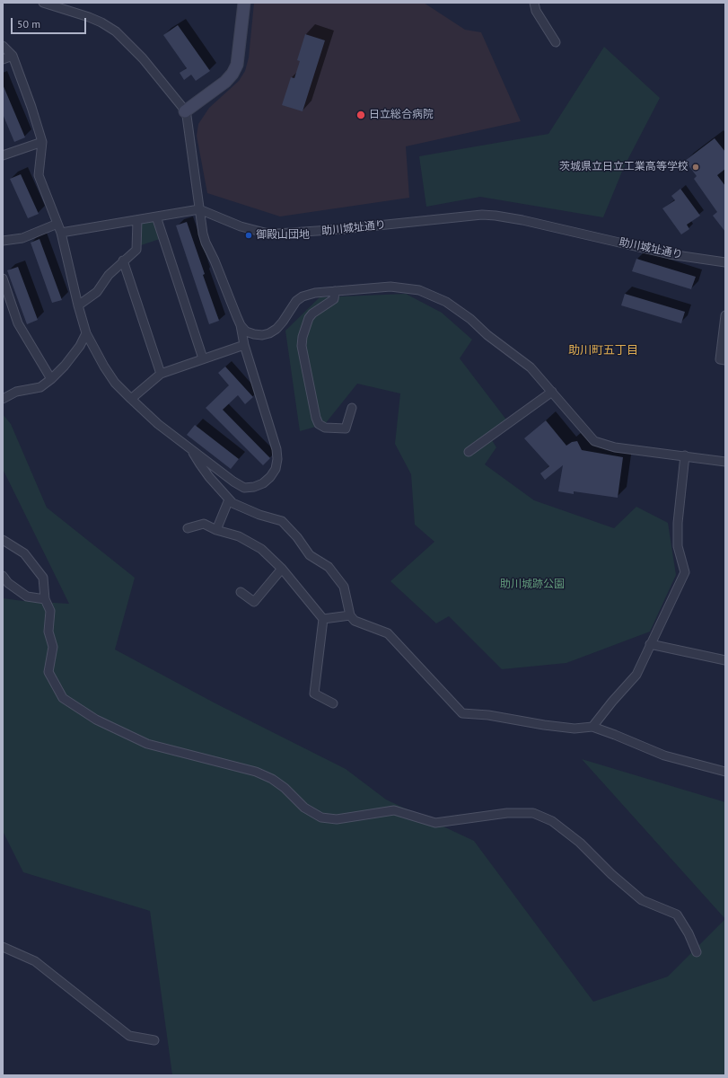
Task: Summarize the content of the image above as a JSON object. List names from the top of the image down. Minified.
{"streets":{"street":["助川城址通り"]},"districts":["助川町五丁目"],"parks":["助川城跡公園"],"places":["日立総合病院","茨城県立日立工業高等学校","御殿山団地"],"scale_bar":"50 m"}
